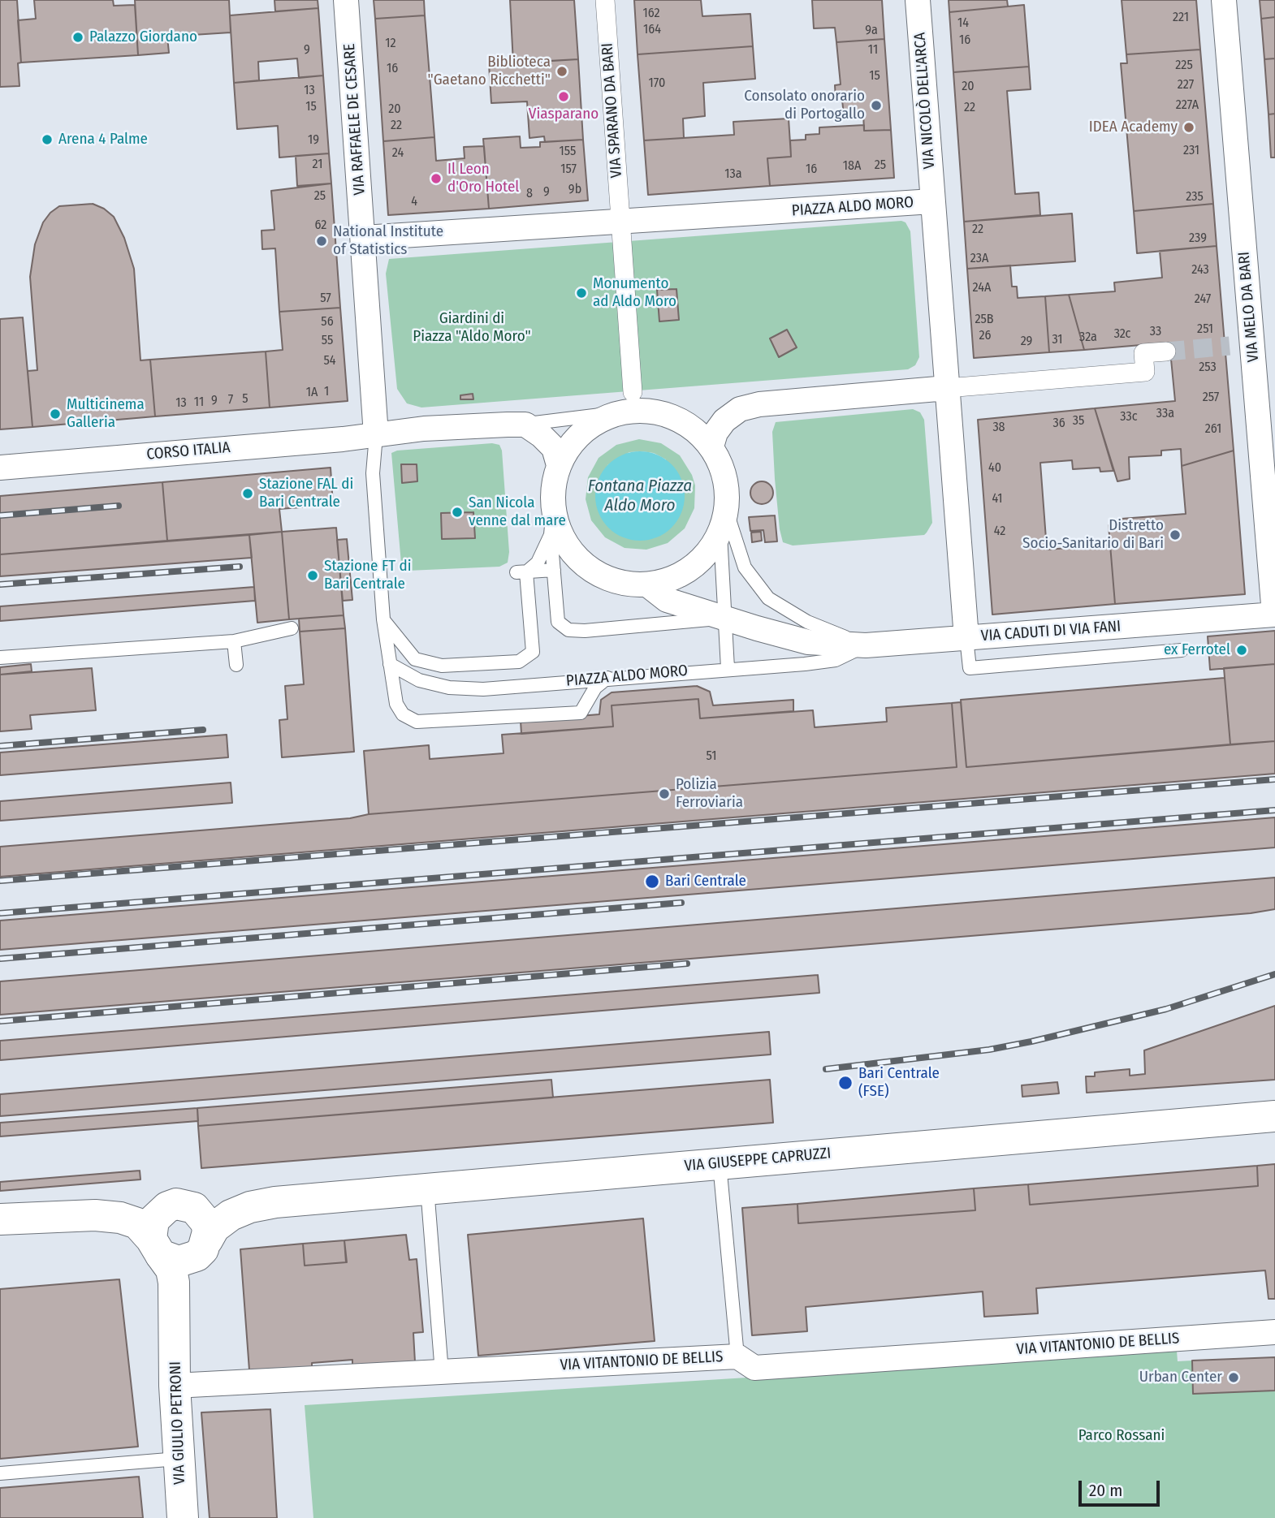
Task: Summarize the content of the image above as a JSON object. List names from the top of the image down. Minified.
{"streets":{"main road":["VIA GIUSEPPE CAPRUZZI","VIA GIULIO PETRONI"],"street":["VIA NICOLÒ DELL'ARCA","VIA SPARANO DA BARI","VIA RAFFAELE DE CESARE","PIAZZA ALDO MORO","VIA MELO DA BARI","CORSO ITALIA","VIA CADUTI DI VIA FANI","VIA VITANTONIO DE BELLIS"]},"crossings":[["VIA NICOLÒ DELL'ARCA","PIAZZA ALDO MORO"],["VIA SPARANO DA BARI","PIAZZA ALDO MORO"],["VIA RAFFAELE DE CESARE","PIAZZA ALDO MORO"],["PIAZZA ALDO MORO","VIA CADUTI DI VIA FANI"],["VIA MELO DA BARI","VIA CADUTI DI VIA FANI"],["VIA GIUSEPPE CAPRUZZI","VIA GIULIO PETRONI"],["VIA VITANTONIO DE BELLIS","VIA GIULIO PETRONI"]],"water":["Fontana Piazza Aldo Moro"],"parks":["Giardini di Piazza \"Aldo Moro\"","Parco Rossani"],"places":["Palazzo Giordano","Biblioteca \"Gaetano Ricchetti\"","Viasparano","Consolato onorario di Portogallo","IDEA Academy","Arena 4 Palme","Il Leon d'Oro Hotel","National Institute of Statistics","Monumento ad Aldo Moro","Multicinema Galleria","Stazione FAL di Bari Centrale","San Nicola venne dal mare","Distretto Socio-Sanitario di Bari","Stazione FT di Bari Centrale","ex Ferrotel","Polizia Ferroviaria","Bari Centrale","Bari Centrale (FSE)","Urban Center"],"house_numbers":["162","221","14","164","9a","16","12","9","11","225","16","15","170","227","20","13","227A","15","22","20","22","19","231","155","24","21","25","18A","157","16","13a","9b","9","8","25","235","4","62","22","239","23A","243","24A","57","247","25B","56","251","33","32c","26","32a","31","55","29","54","253","1","1A","257","5","7","9","11","13","33a","33c","35","36","38","261","40","41","42","51"],"scale_bar":"20 m"}
